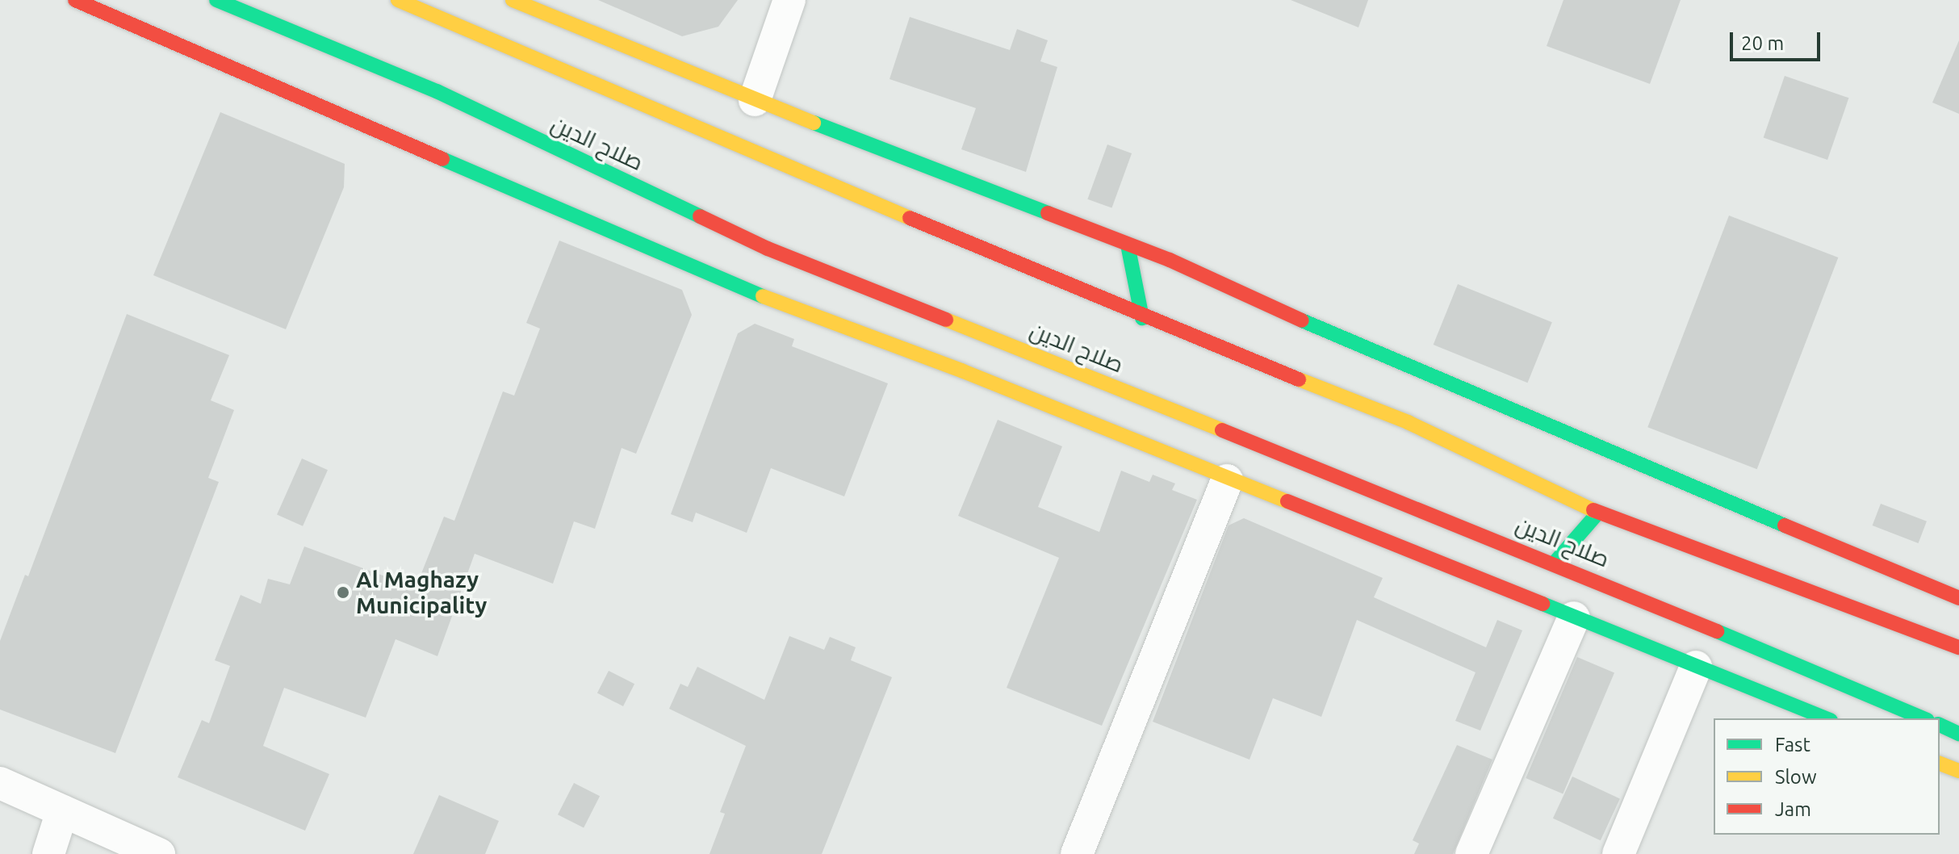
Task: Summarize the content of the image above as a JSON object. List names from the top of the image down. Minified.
{"streets":{"main road":["صلاح الدين"]},"places":["Al Maghazy Municipality"],"legend":["Fast","Slow","Jam"],"scale_bar":"20 m"}
